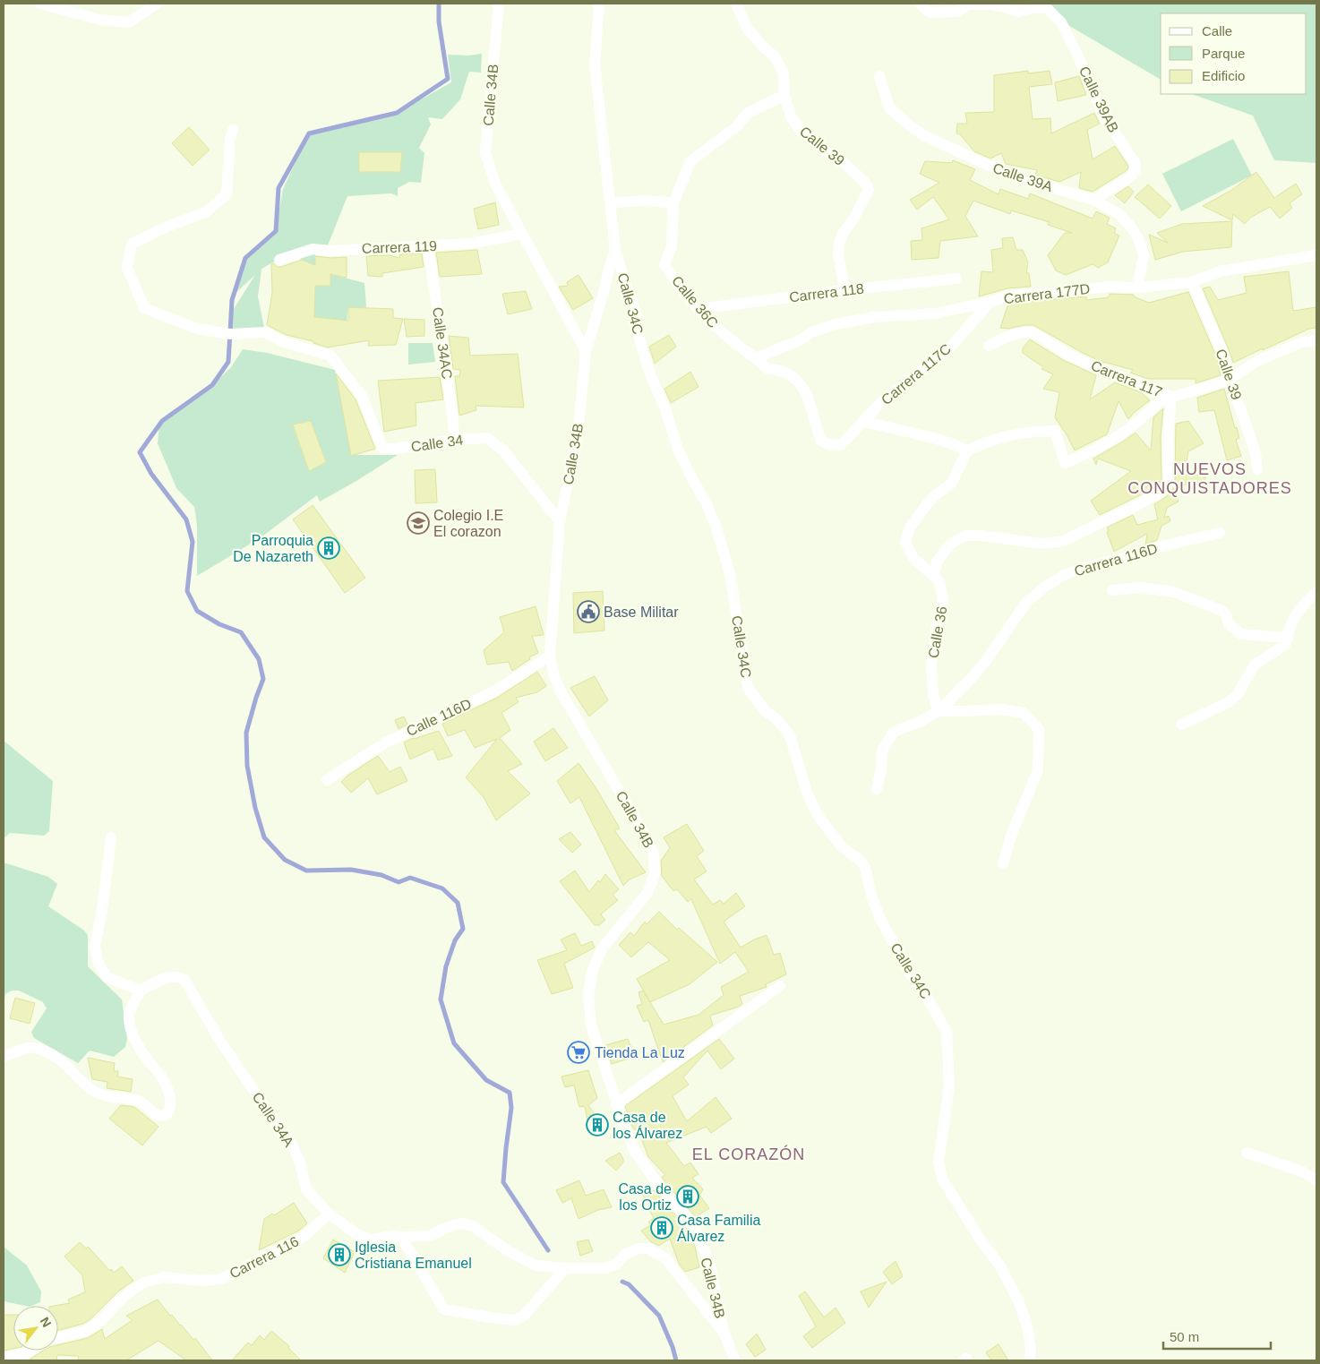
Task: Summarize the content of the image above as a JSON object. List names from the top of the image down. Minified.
{"streets":{"street":["Calle 34B","Calle 39AB","Calle 39","Calle 39A","Carrera 119","Carrera 118","Carrera 177D","Calle 36C","Calle 34C","Calle 34AC","Carrera 117C","Carrera 117","Calle 34","Carrera 116D","Calle 36","Calle 116D","Calle 34A","Carrera 116"]},"crossings":[["Calle 34B","Carrera 119"],["Calle 34B","Calle 34C"],["Calle 34B","Calle 34"],["Calle 34B","Calle 116D"],["Calle 39AB","Calle 39A"],["Calle 39","Carrera 118"],["Calle 39","Carrera 177D"],["Calle 39","Calle 36C"],["Calle 39","Carrera 117"],["Calle 39A","Carrera 177D"],["Carrera 119","Calle 34AC"],["Carrera 118","Calle 36C"],["Carrera 177D","Calle 36C"],["Carrera 177D","Carrera 117C"],["Calle 36C","Carrera 117C"],["Calle 34AC","Calle 34"],["Carrera 116D","Calle 36"],["Calle 34A","Carrera 116"]],"districts":["NUEVOS CONQUISTADORES","EL CORAZÓN"],"places":{"school or university":["Colegio I.E El corazon"],"building":["Parroquia De Nazareth","Casa de los Álvarez","Casa de los Ortiz","Casa Familia Álvarez","Iglesia Cristiana Emanuel"],"public building":["Base Militar"],"supermarket":["Tienda La Luz"]},"legend":["Calle","Parque","Edificio"],"scale_bar":"50 m","north":"top right"}
